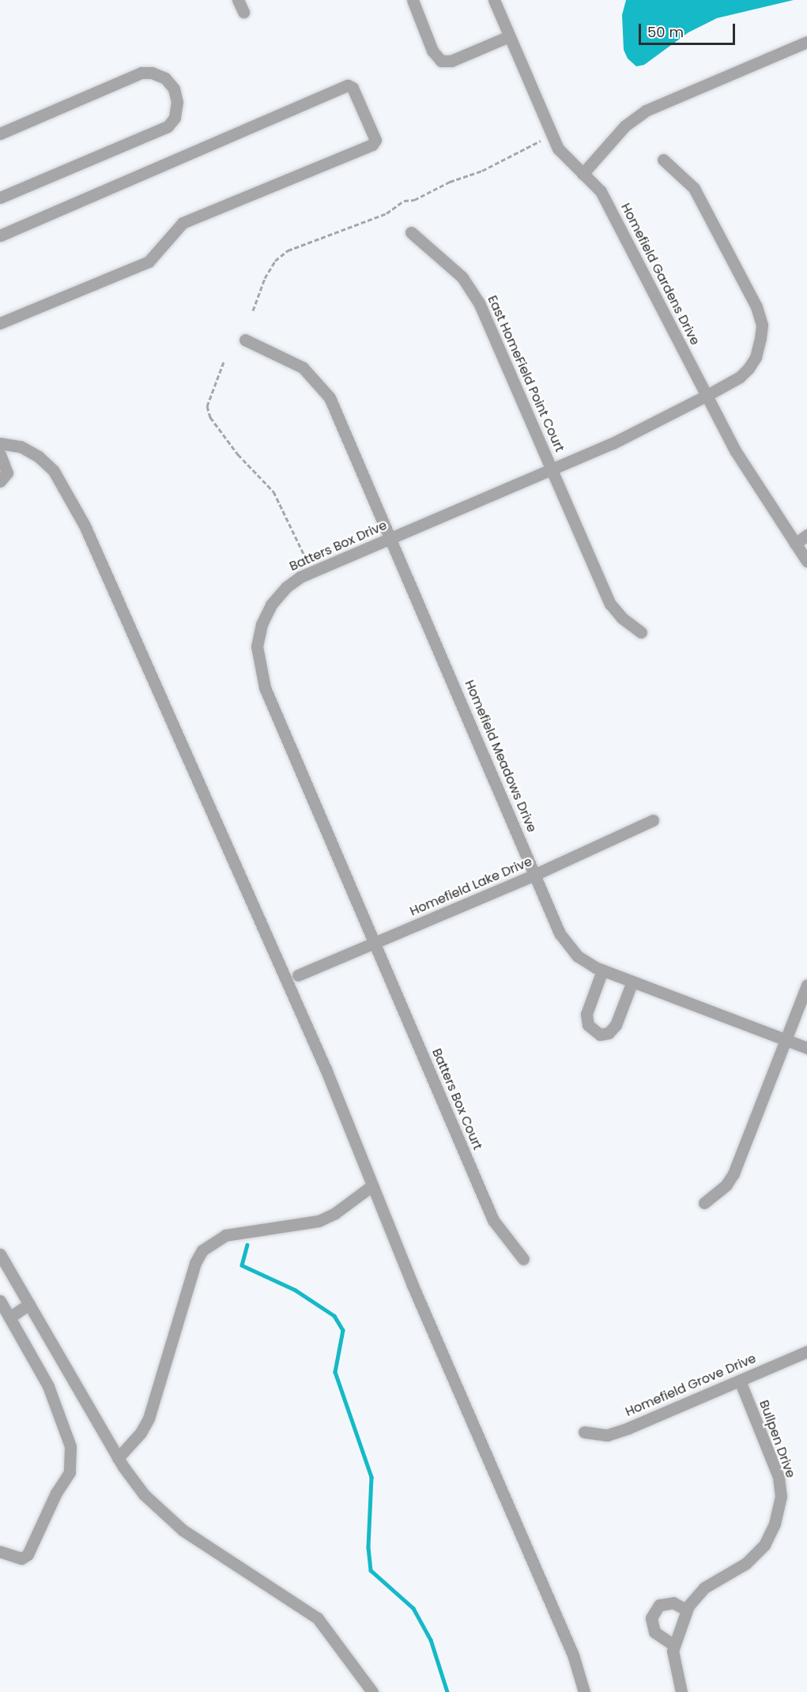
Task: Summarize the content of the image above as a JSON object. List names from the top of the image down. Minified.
{"streets":{"street":["Homefield Gardens Drive","East HomeField Point Court","Batters Box Drive","Homefield Meadows Drive","Homefield Lake Drive","Batters Box Court","Homefield Grove Drive","Bullpen Drive"]},"crossings":[["Homefield Gardens Drive","Batters Box Drive"],["East HomeField Point Court","Batters Box Drive"],["Batters Box Drive","Homefield Meadows Drive"],["Batters Box Drive","Homefield Lake Drive"],["Batters Box Drive","Batters Box Court"],["Homefield Meadows Drive","Homefield Lake Drive"],["Homefield Lake Drive","Batters Box Court"],["Homefield Grove Drive","Bullpen Drive"]],"scale_bar":"50 m"}
